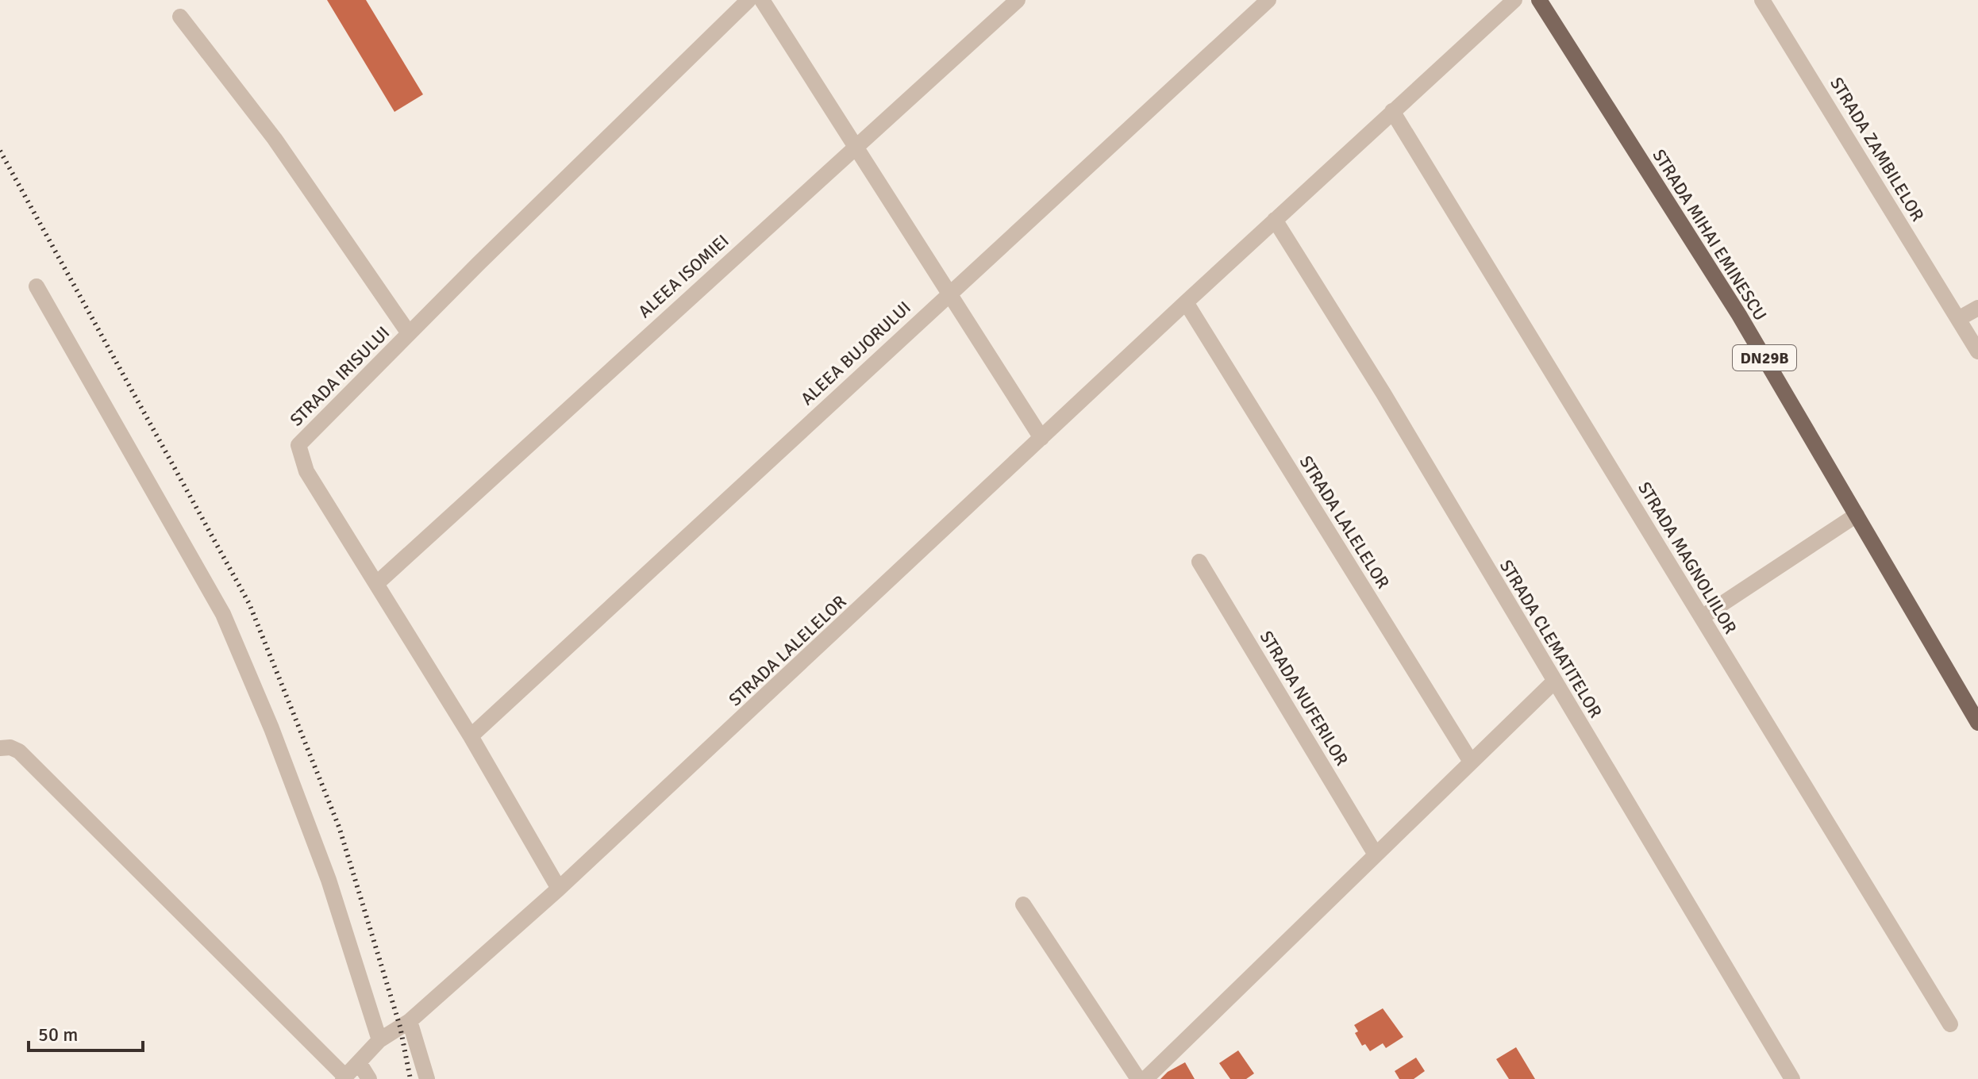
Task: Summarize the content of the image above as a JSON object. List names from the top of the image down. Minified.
{"streets":{"main road":["STRADA MIHAI EMINESCU","DN29B"],"street":["STRADA ZAMBILELOR","ALEEA ISOMIEI","ALEEA BUJORULUI","STRADA IRISULUI","STRADA LALELELOR","STRADA MAGNOLIILOR","STRADA CLEMATITELOR","STRADA NUFERILOR"]},"crossings":[["ALEEA ISOMIEI","STRADA IRISULUI"],["ALEEA BUJORULUI","STRADA IRISULUI"],["STRADA IRISULUI","STRADA LALELELOR"],["STRADA LALELELOR","STRADA MAGNOLIILOR"],["STRADA LALELELOR","STRADA CLEMATITELOR"]],"scale_bar":"50 m"}
